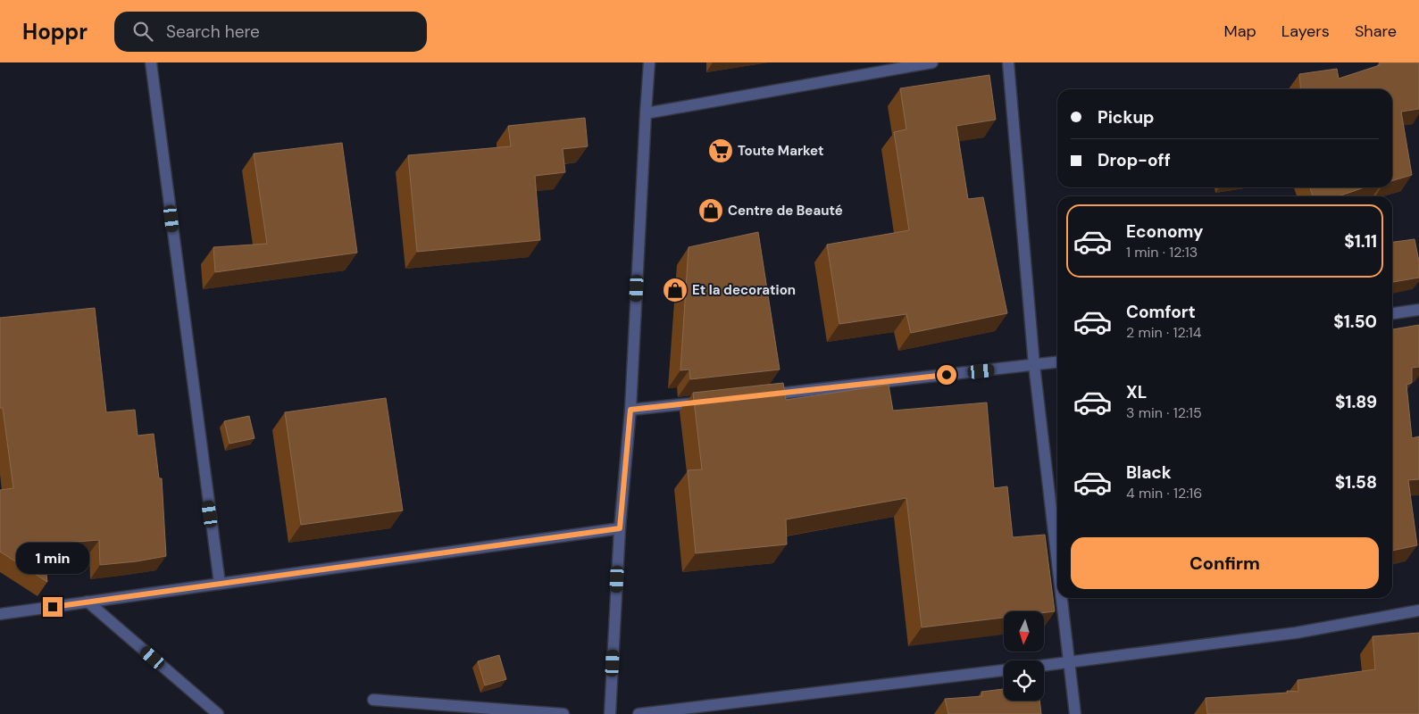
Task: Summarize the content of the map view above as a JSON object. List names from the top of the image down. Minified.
{"places":{"supermarket":["Toute Market"],"shop":["Centre de Beauté","Et la decoration"]},"north":"bottom","page":{"header":"Hoppr","search":"Search here","nav":["Map","Layers","Share"],"banner":["Pickup","Drop-off"],"list":[{"name":"Economy","note":"1 min · 12:13","value":"$1.11"},{"name":"Comfort","note":"2 min · 12:14","value":"$1.50"},{"name":"XL","note":"3 min · 12:15","value":"$1.89"},{"name":"Black","note":"4 min · 12:16","value":"$1.58"}],"buttons":"Confirm","bubble":"1 min"}}
